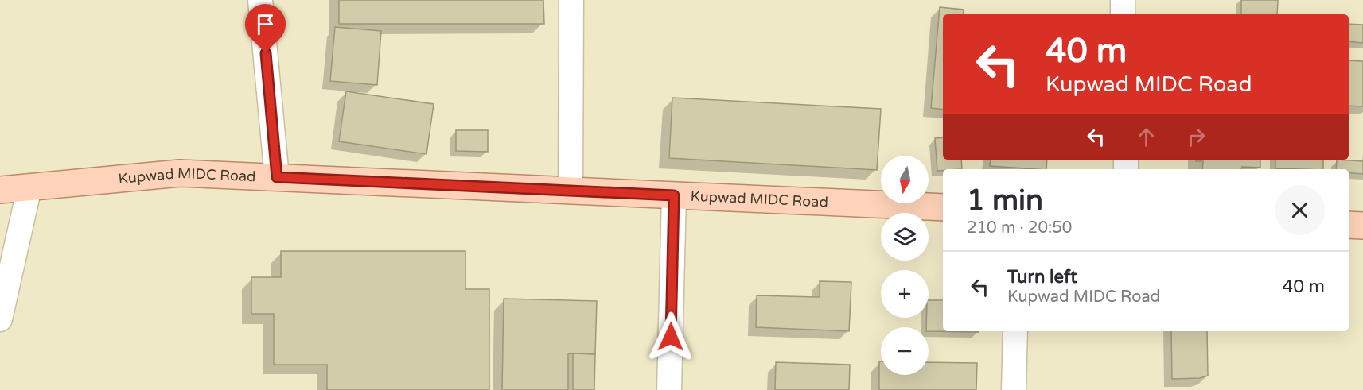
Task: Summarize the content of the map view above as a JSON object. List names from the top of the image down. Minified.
{"streets":{"main road":["Kupwad MIDC Road"]},"north":"bottom","page":{"turn":["40 m","Kupwad MIDC Road"],"map_buttons":["+","−"],"heading":["1 min","210 m · 20:50"],"list":[{"name":"Turn left","note":"Kupwad MIDC Road","value":"40 m"}]}}
